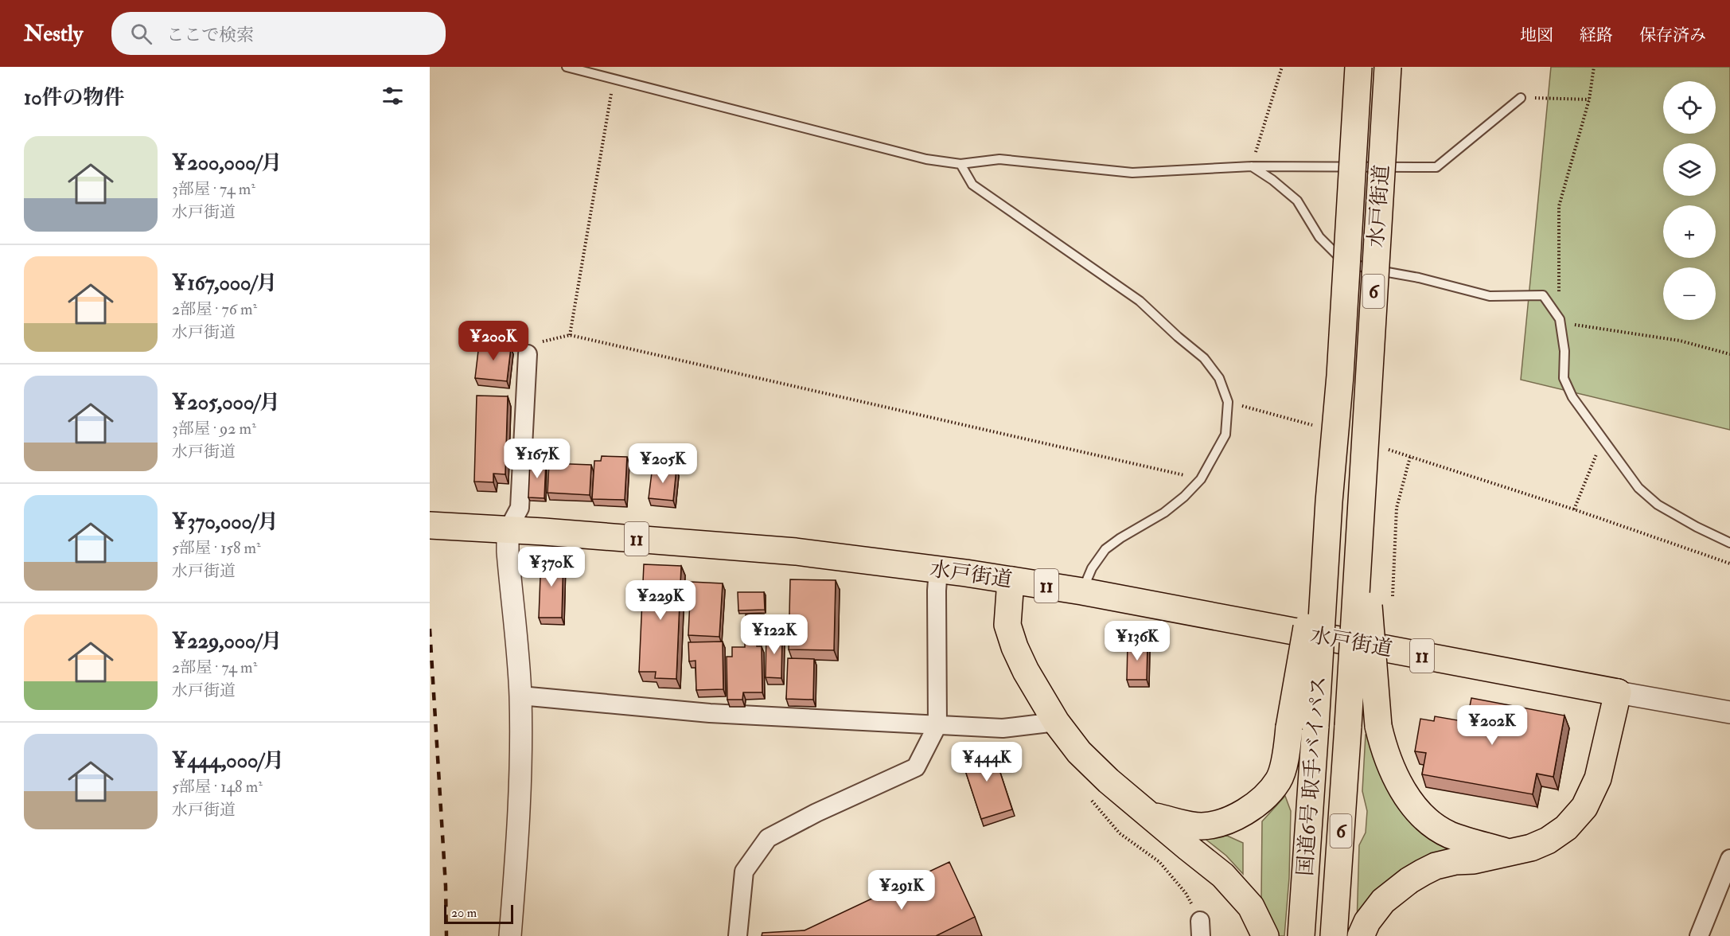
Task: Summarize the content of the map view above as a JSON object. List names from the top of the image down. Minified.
{"streets":{"main road":["水戸街道","6","11","国道6号 取手バイパス"]},"crossings":[["水戸街道","国道6号 取手バイパス"]],"scale_bar":"20 m","page":{"header":"Nestly","search":"ここで検索","nav":["地図","経路","保存済み"],"heading":"10件の物件","map_buttons":["+","−"],"list":[{"name":"¥200,000/月","note":"3部屋 · 74 m² · 水戸街道"},{"name":"¥167,000/月","note":"2部屋 · 76 m² · 水戸街道"},{"name":"¥205,000/月","note":"3部屋 · 92 m² · 水戸街道"},{"name":"¥370,000/月","note":"5部屋 · 158 m² · 水戸街道"},{"name":"¥229,000/月","note":"2部屋 · 74 m² · 水戸街道"},{"name":"¥444,000/月","note":"5部屋 · 148 m² · 水戸街道"}],"price":["¥200K","¥167K","¥205K","¥370K","¥229K","¥122K","¥136K","¥202K","¥444K","¥291K"],"scale":"20 m"}}
